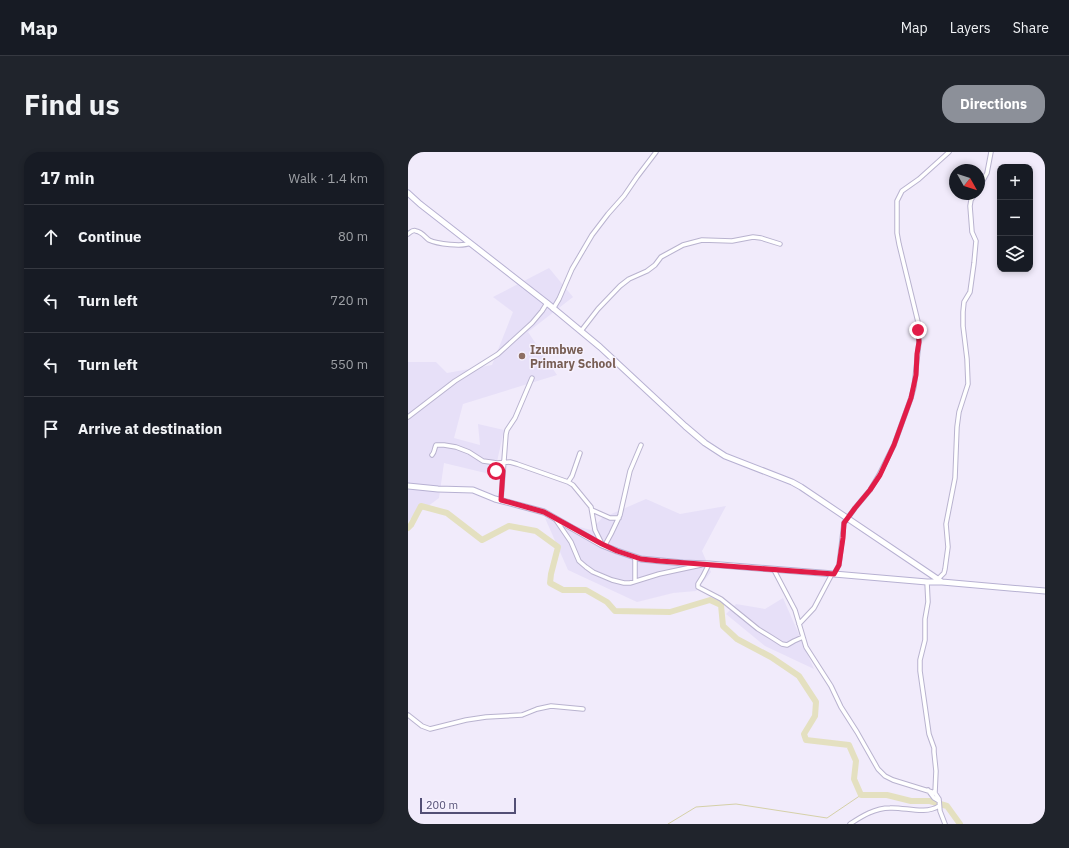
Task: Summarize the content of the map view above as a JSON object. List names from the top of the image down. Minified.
{"places":["Izumbwe Primary School"],"scale_bar":"200 m","north":"bottom right","page":{"header":"Map","nav":["Map","Layers","Share"],"buttons":"Directions","title":"Find us","heading":["17 min","Walk · 1.4 km"],"map_buttons":["+","−"],"list":[["Continue","80 m"],["Turn left","720 m"],["Turn left","550 m"],"Arrive at destination"],"scale":"200 m"}}
